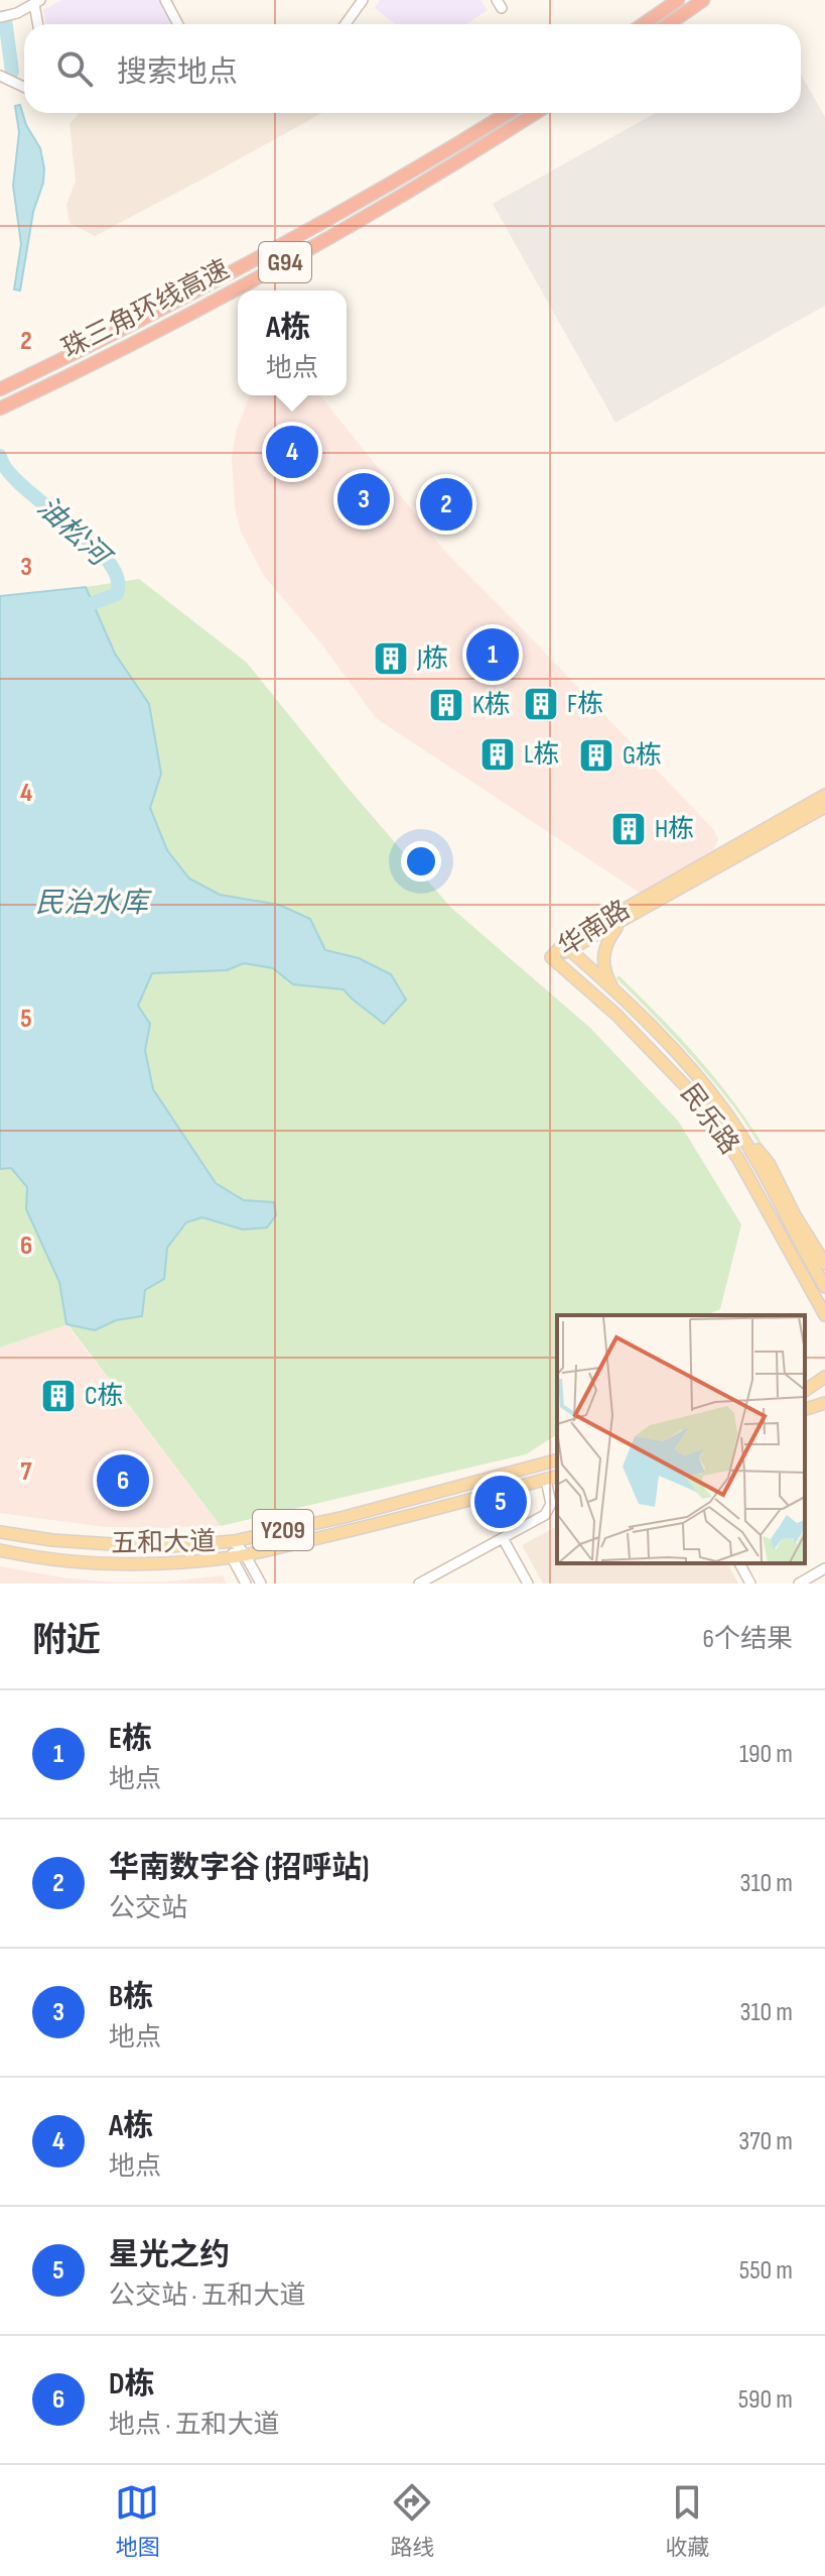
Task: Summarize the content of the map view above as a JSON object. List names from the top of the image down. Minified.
{"streets":{"highway":["G94","珠三角环线高速"],"main road":["华南路","民乐路","Y209","五和大道"]},"crossings":[["华南路","民乐路"]],"water":["油松河","民治水库"],"places":{"building":["J栋","F栋","K栋","L栋","G栋","H栋","C栋"]},"page":{"search":"搜索地点","popup":["A栋","地点"],"pins":["4","3","2","1","6","5"],"heading":["附近","6个结果"],"list":[{"mark":"1","name":"E栋","note":"地点","value":"190 m"},{"mark":"2","name":"华南数字谷 (招呼站)","note":"公交站","value":"310 m"},{"mark":"3","name":"B栋","note":"地点","value":"310 m"},{"mark":"4","name":"A栋","note":"地点","value":"370 m"},{"mark":"5","name":"星光之约","note":"公交站 · 五和大道","value":"550 m"},{"mark":"6","name":"D栋","note":"地点 · 五和大道","value":"590 m"}],"nav":["地图","路线","收藏"]},"grid":{"rows":["2","3","4","5","6","7"]}}
